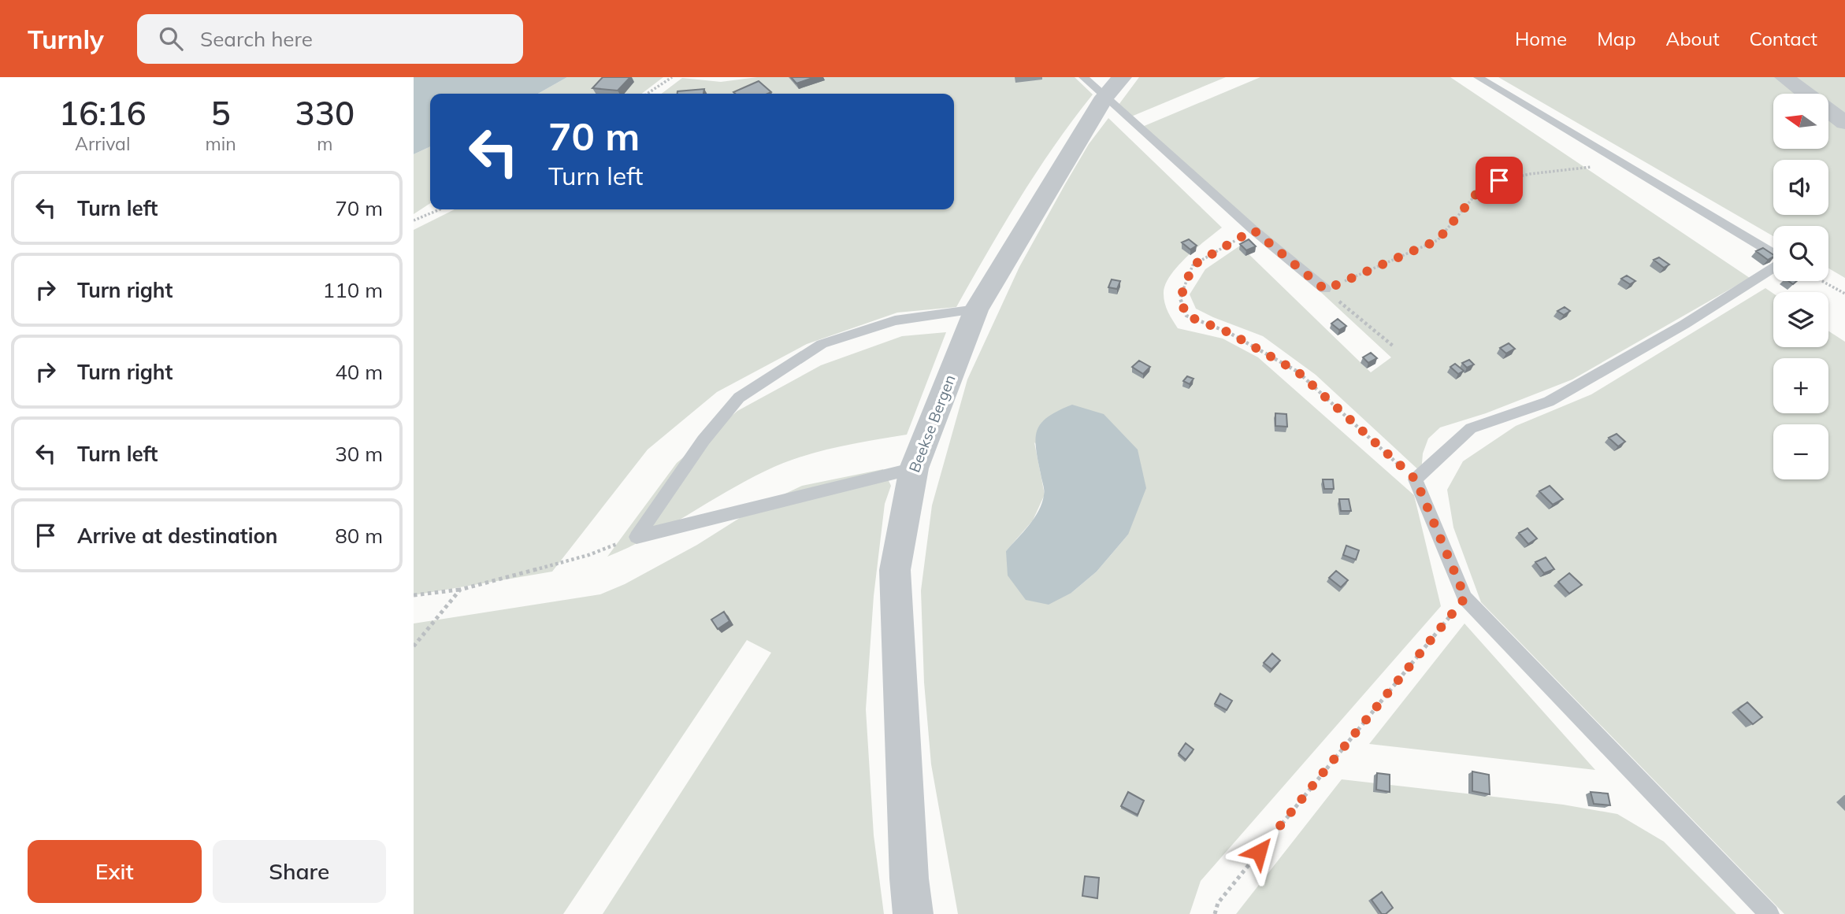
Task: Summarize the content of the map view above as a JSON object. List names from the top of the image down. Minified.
{"streets":{"street":["Beekse Bergen"]},"north":"left","page":{"header":"Turnly","search":"Search here","nav":["Home","Map","About","Contact"],"eta":["16:16","Arrival","5","min","330","m"],"map_buttons":["+","−"],"turn":["70 m","Turn left"],"list":[{"name":"Turn left","value":"70 m"},{"name":"Turn right","value":"110 m"},{"name":"Turn right","value":"40 m"},{"name":"Turn left","value":"30 m"},{"name":"Arrive at destination","value":"80 m"}],"buttons":["Exit","Share"]}}
